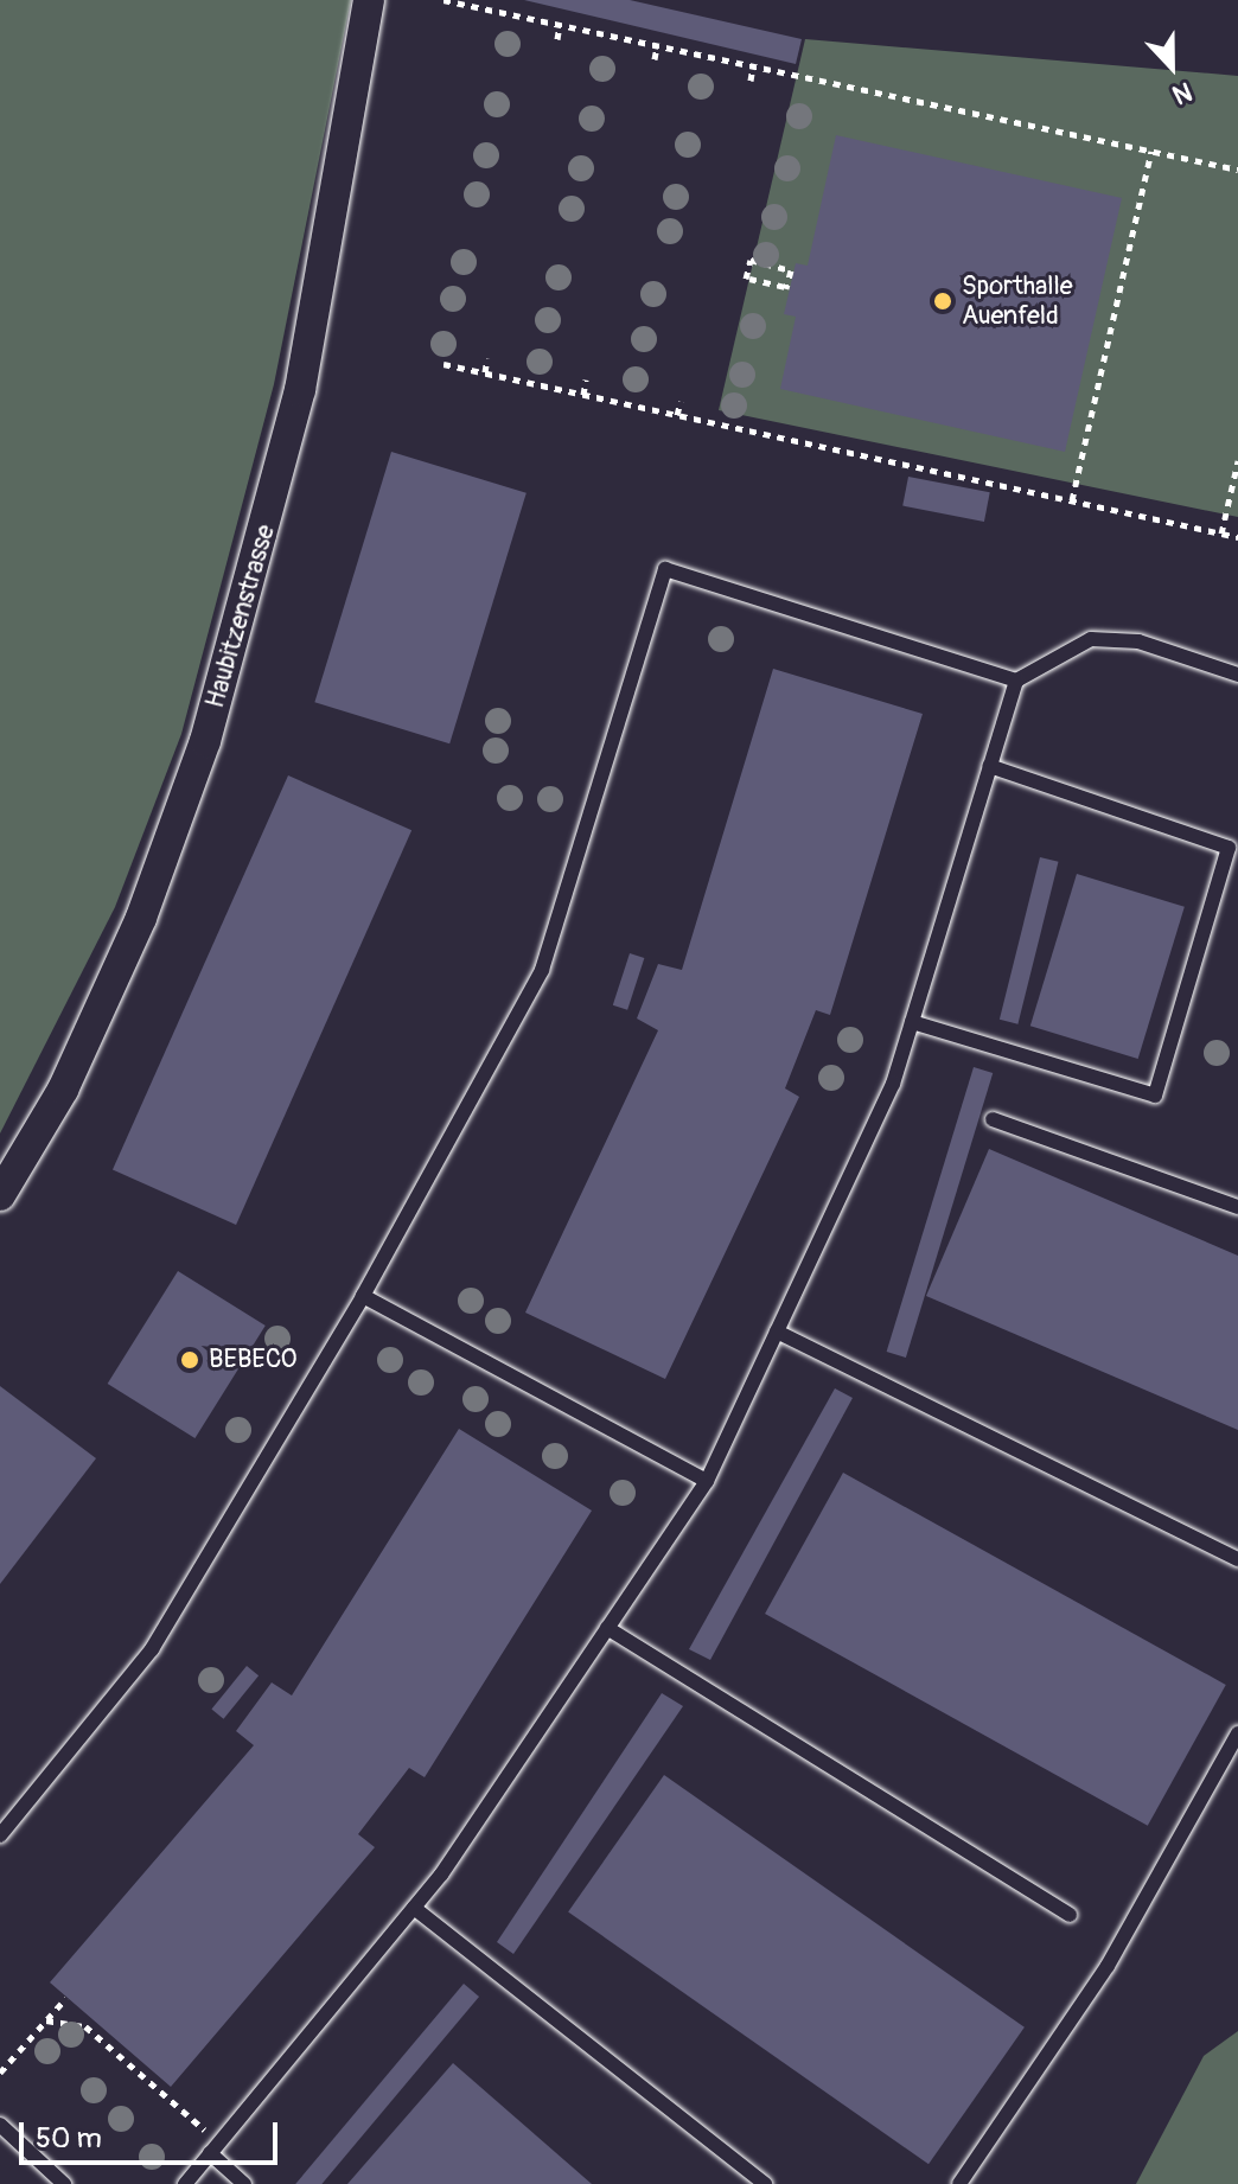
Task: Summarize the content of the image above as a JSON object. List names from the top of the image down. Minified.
{"streets":{"street":["Haubitzenstrasse"]},"places":["Sporthalle Auenfeld","BEBECO"],"scale_bar":"50 m","north":"bottom"}
